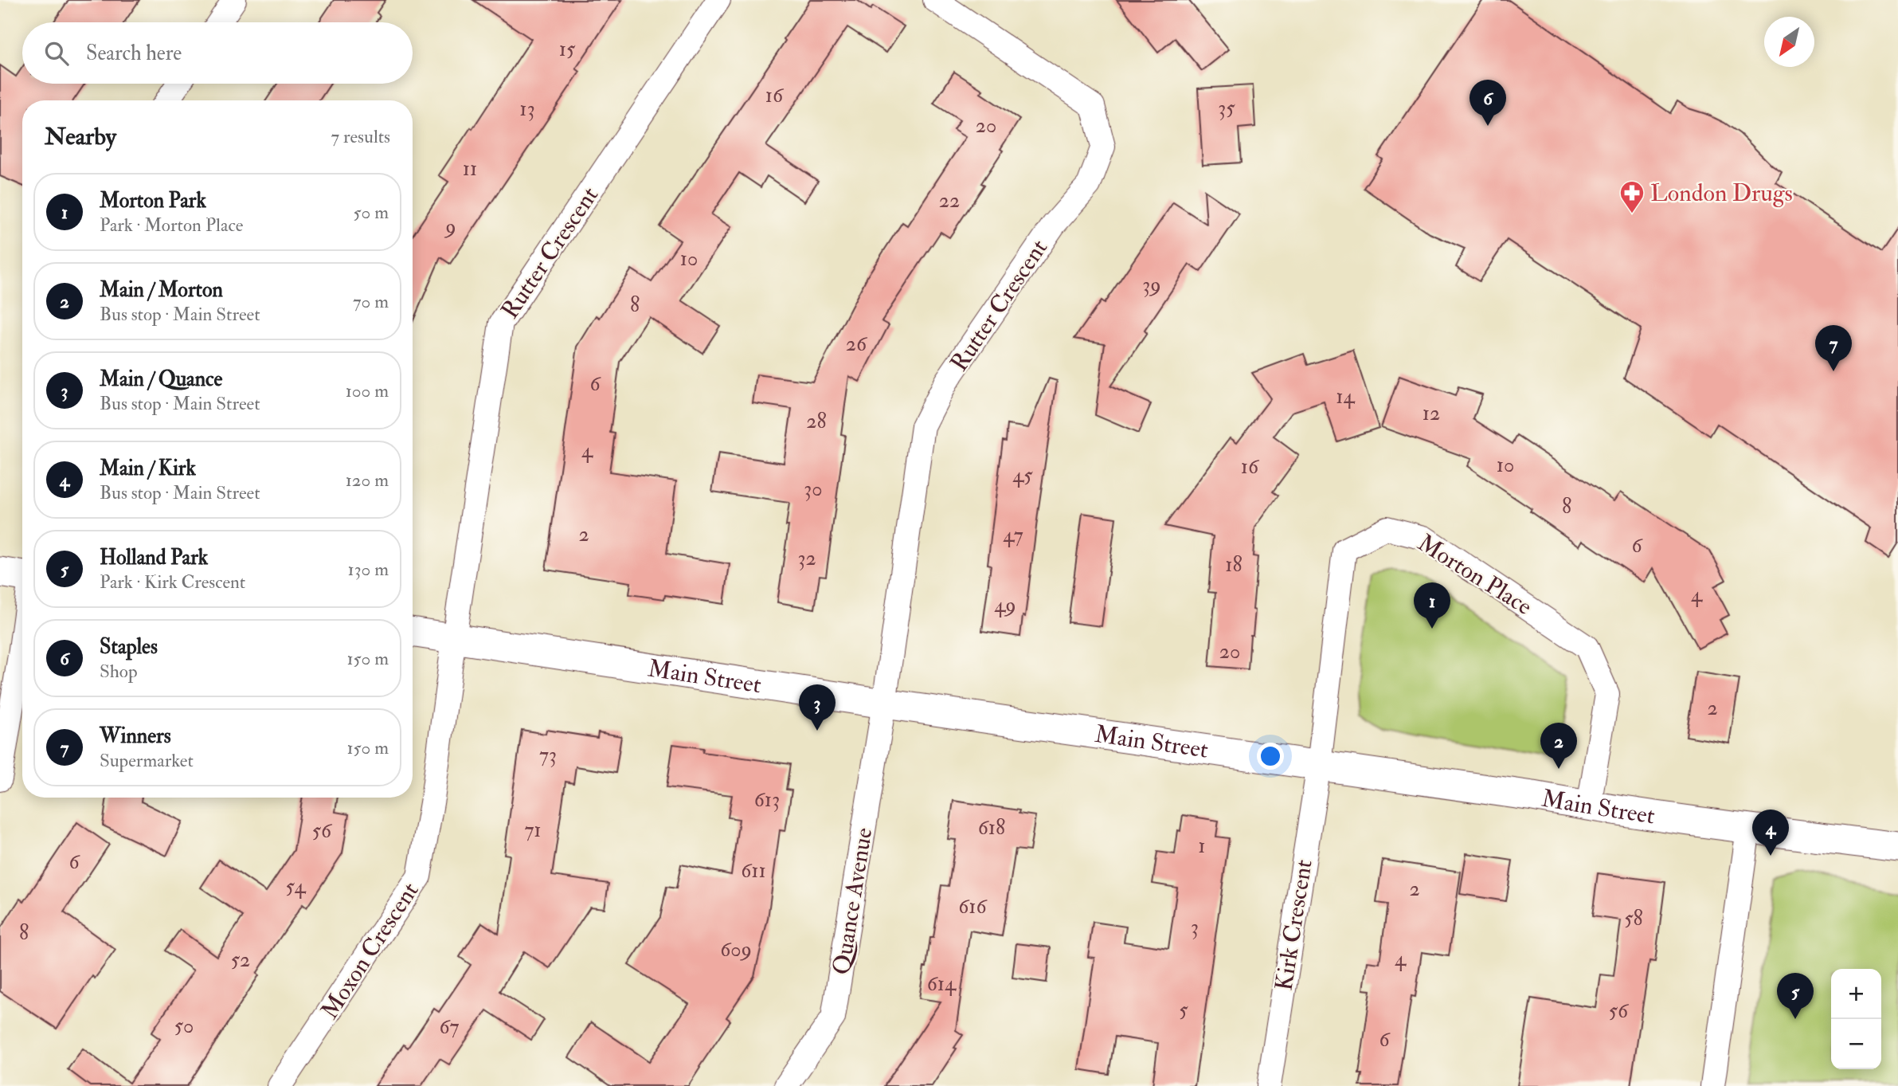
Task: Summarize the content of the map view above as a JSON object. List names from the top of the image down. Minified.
{"streets":{"street":["Rutter Crescent","Morton Place","Main Street","Quance Avenue","Kirk Crescent","Moxon Crescent"]},"crossings":[["Rutter Crescent","Main Street"],["Rutter Crescent","Quance Avenue"],["Rutter Crescent","Moxon Crescent"],["Morton Place","Main Street"],["Morton Place","Kirk Crescent"],["Main Street","Quance Avenue"],["Main Street","Kirk Crescent"],["Main Street","Moxon Crescent"]],"places":{"pharmacy":["London Drugs"]},"house_numbers":["15","16","35","13","20","11","22","9","10","39","8","26","6","14","12","28","4","10","16","45","30","8","2","47","6","32","18","4","49","20","2","73","613","618","71","56","1","6","611","54","2","616","58","3","8","609","4","52","614","5","56","50","67","6"],"north":"bottom left","page":{"search":"Search here","pins":["6","7","1","3","2","4","5"],"heading":["Nearby","7 results"],"list":[{"mark":"1","name":"Morton Park","note":"Park · Morton Place","value":"50 m"},{"mark":"2","name":"Main / Morton","note":"Bus stop · Main Street","value":"70 m"},{"mark":"3","name":"Main / Quance","note":"Bus stop · Main Street","value":"100 m"},{"mark":"4","name":"Main / Kirk","note":"Bus stop · Main Street","value":"120 m"},{"mark":"5","name":"Holland Park","note":"Park · Kirk Crescent","value":"130 m"},{"mark":"6","name":"Staples","note":"Shop","value":"150 m"},{"mark":"7","name":"Winners","note":"Supermarket","value":"150 m"}],"map_buttons":["+","−"]}}
